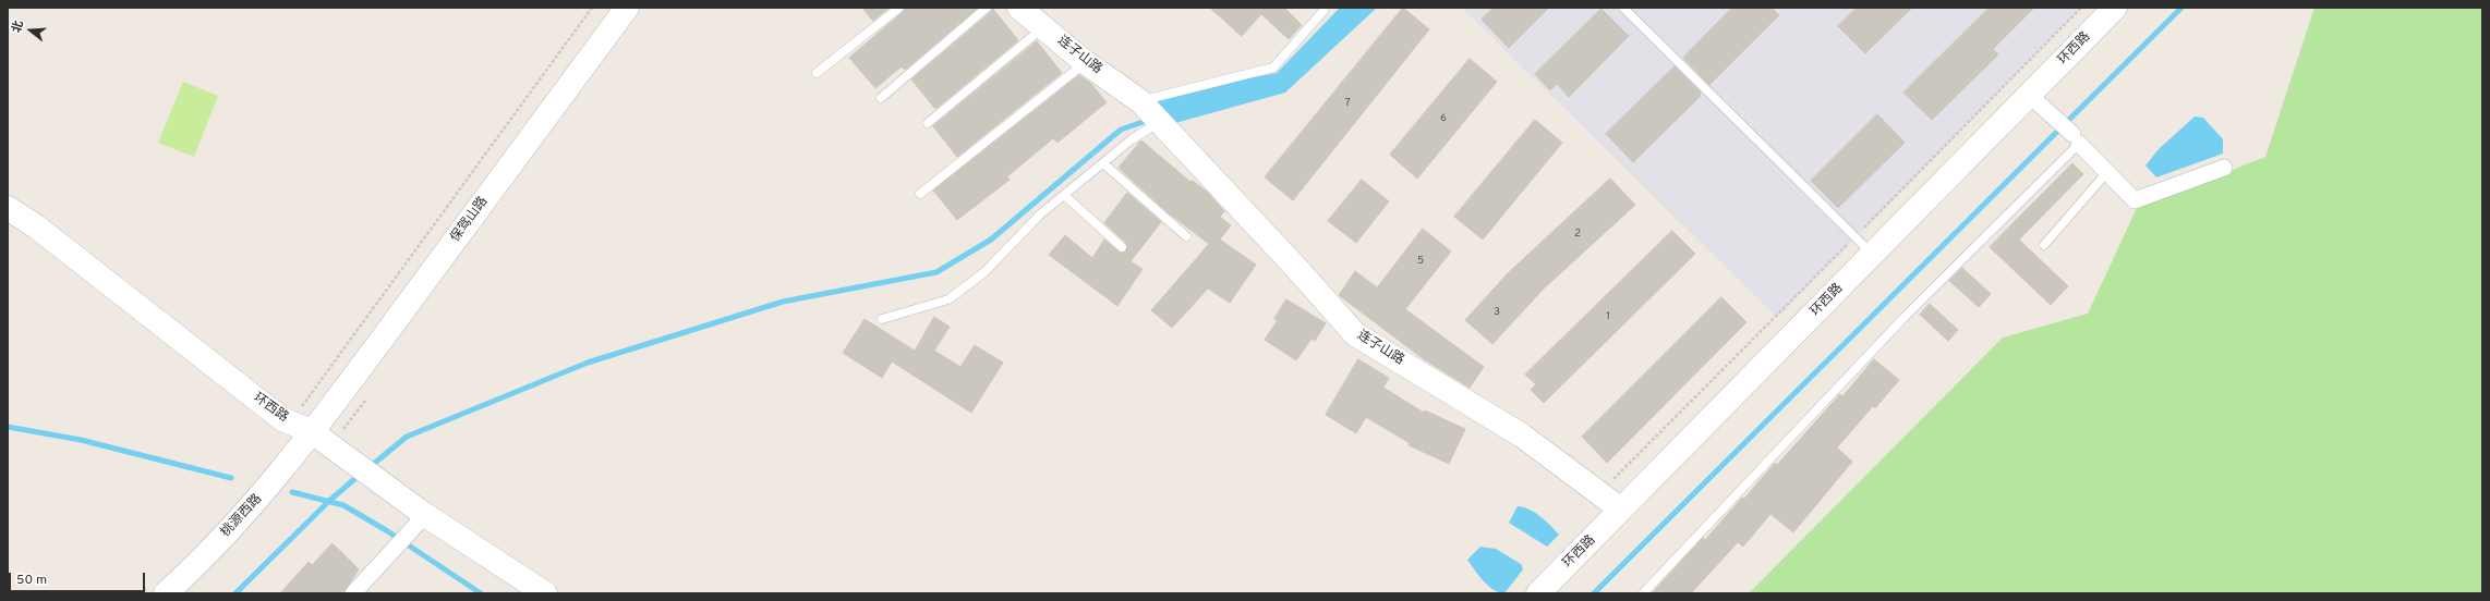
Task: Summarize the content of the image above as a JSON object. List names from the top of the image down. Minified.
{"streets":{"street":["环西路","连子山路","保驾山路","桃源西路"]},"crossings":[["环西路","连子山路"],["环西路","保驾山路"],["环西路","桃源西路"],["保驾山路","桃源西路"]],"house_numbers":["7","6","2","5","3","1"],"scale_bar":"50 m","north":"left"}
